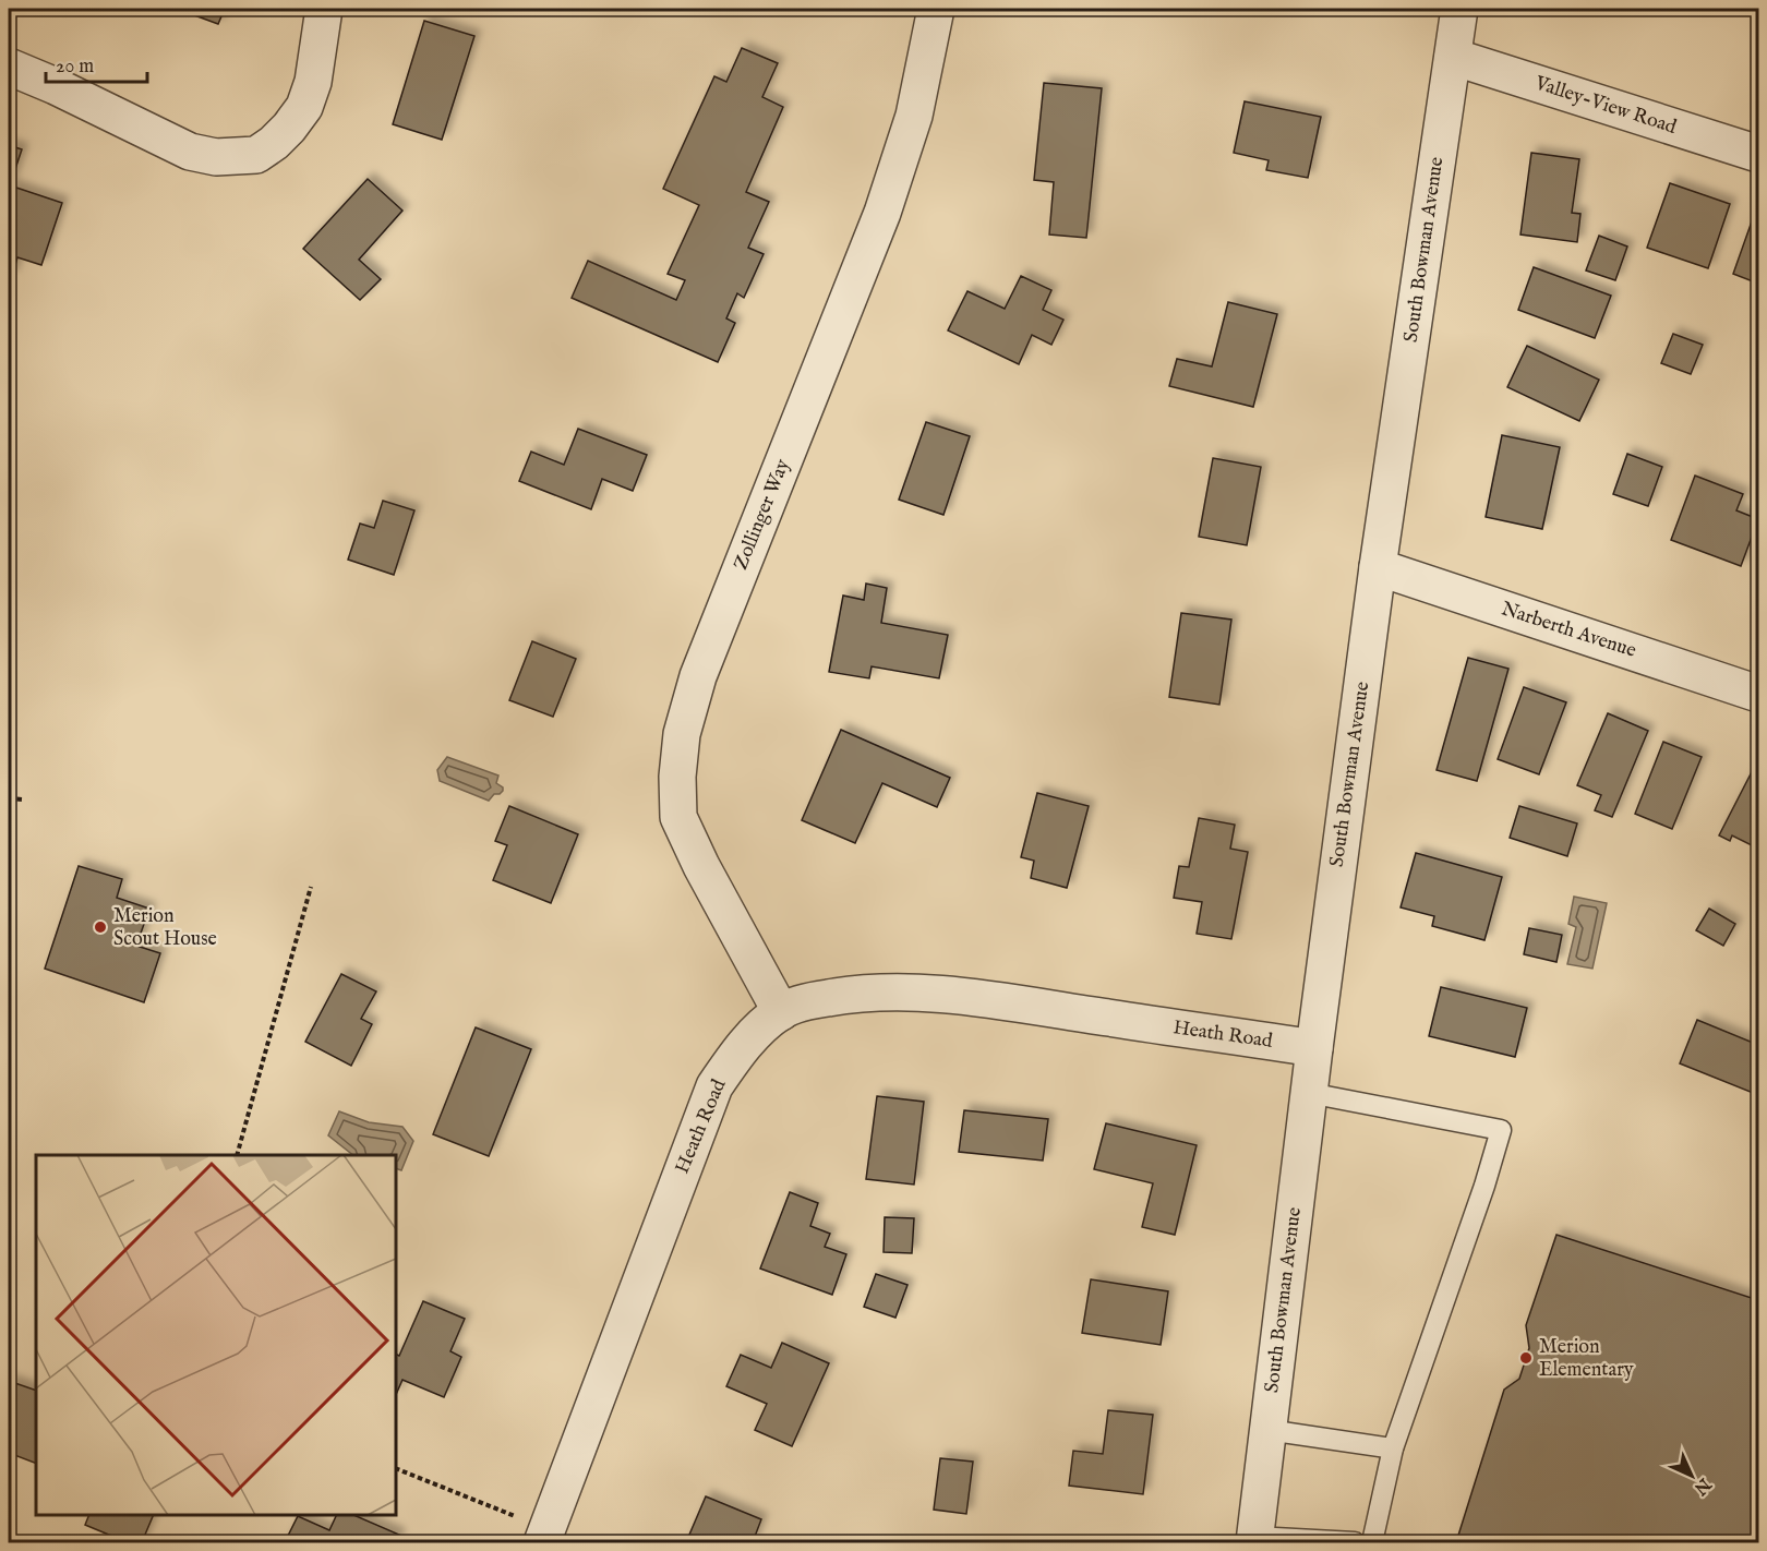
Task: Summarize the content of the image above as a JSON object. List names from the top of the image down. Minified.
{"streets":{"street":["Valley-View Road","South Bowman Avenue","Zollinger Way","Narberth Avenue","Heath Road"]},"crossings":[["Valley-View Road","South Bowman Avenue"],["South Bowman Avenue","Narberth Avenue"],["South Bowman Avenue","Heath Road"],["Zollinger Way","Heath Road"]],"places":["Merion Scout House","Merion Elementary"],"scale_bar":"20 m","north":"bottom right"}
